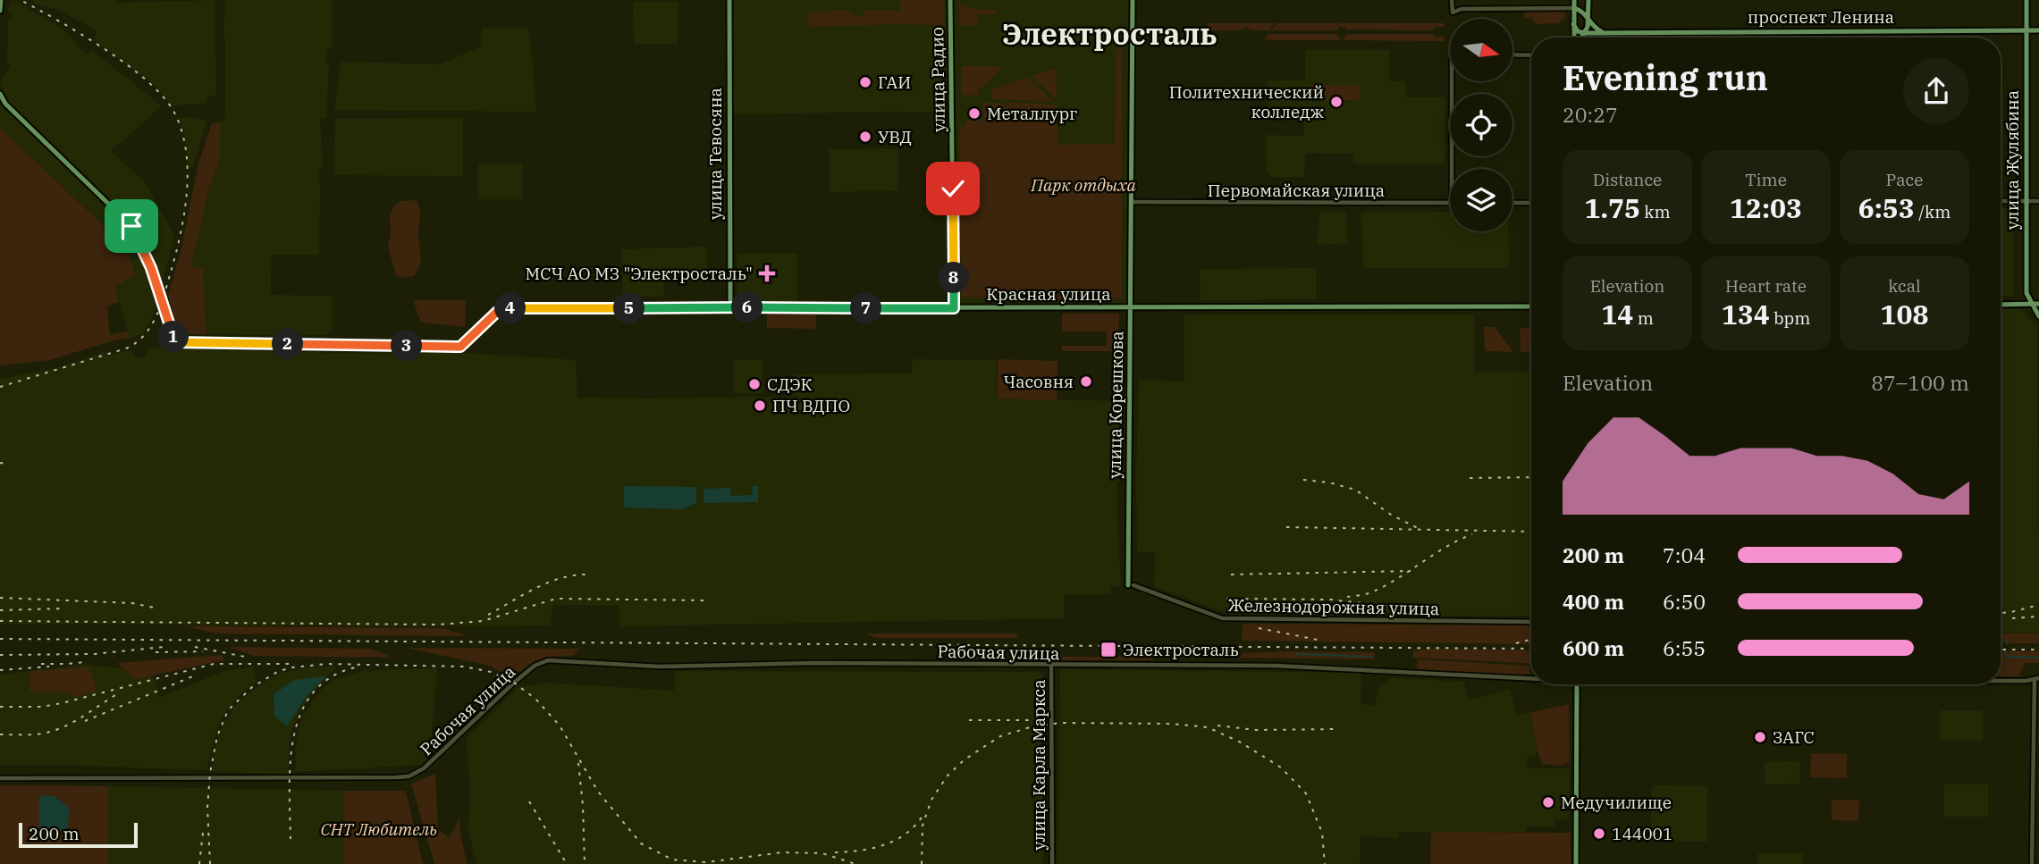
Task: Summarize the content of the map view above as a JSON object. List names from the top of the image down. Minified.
{"streets":{"main road":["проспект Ленина","улица Радио","улица Тевосяна","улица Жулябина","Красная улица","улица Корешкова"],"street":["Первомайская улица","Железнодорожная улица","Рабочая улица","улица Карла Маркса"]},"crossings":[["проспект Ленина","улица Жулябина"],["улица Радио","Красная улица"],["улица Тевосяна","Красная улица"],["Первомайская улица","улица Корешкова"],["Красная улица","улица Корешкова"],["улица Корешкова","Железнодорожная улица"],["Рабочая улица","улица Карла Маркса"]],"districts":["Электросталь"],"parks":["Парк отдыха","СНТ Любитель"],"places":{"other":["ГАИ","Политехнический колледж","Металлург","УВД","Часовня","СДЭК","ПЧ ВДПО","ЗАГС","Медучилище","144001"],"health":["МСЧ АО МЗ \"Электросталь\""],"transit":["Электросталь"]},"scale_bar":"200 m","north":"right","page":{"heading":["Evening run","20:27"],"stats":[["Distance","1.75 km"],["Time","12:03"],["Pace","6:53 /km"],["Elevation","14 m"],["Heart rate","134 bpm"],["kcal","108"]],"pins":["8","6","4","5","7","1","2","3"],"chart":["Elevation","87–100 m"],"list":[{"name":"200 m","note":"7:04"},{"name":"400 m","note":"6:50"},{"name":"600 m","note":"6:55"}],"scale":"200 m"}}
